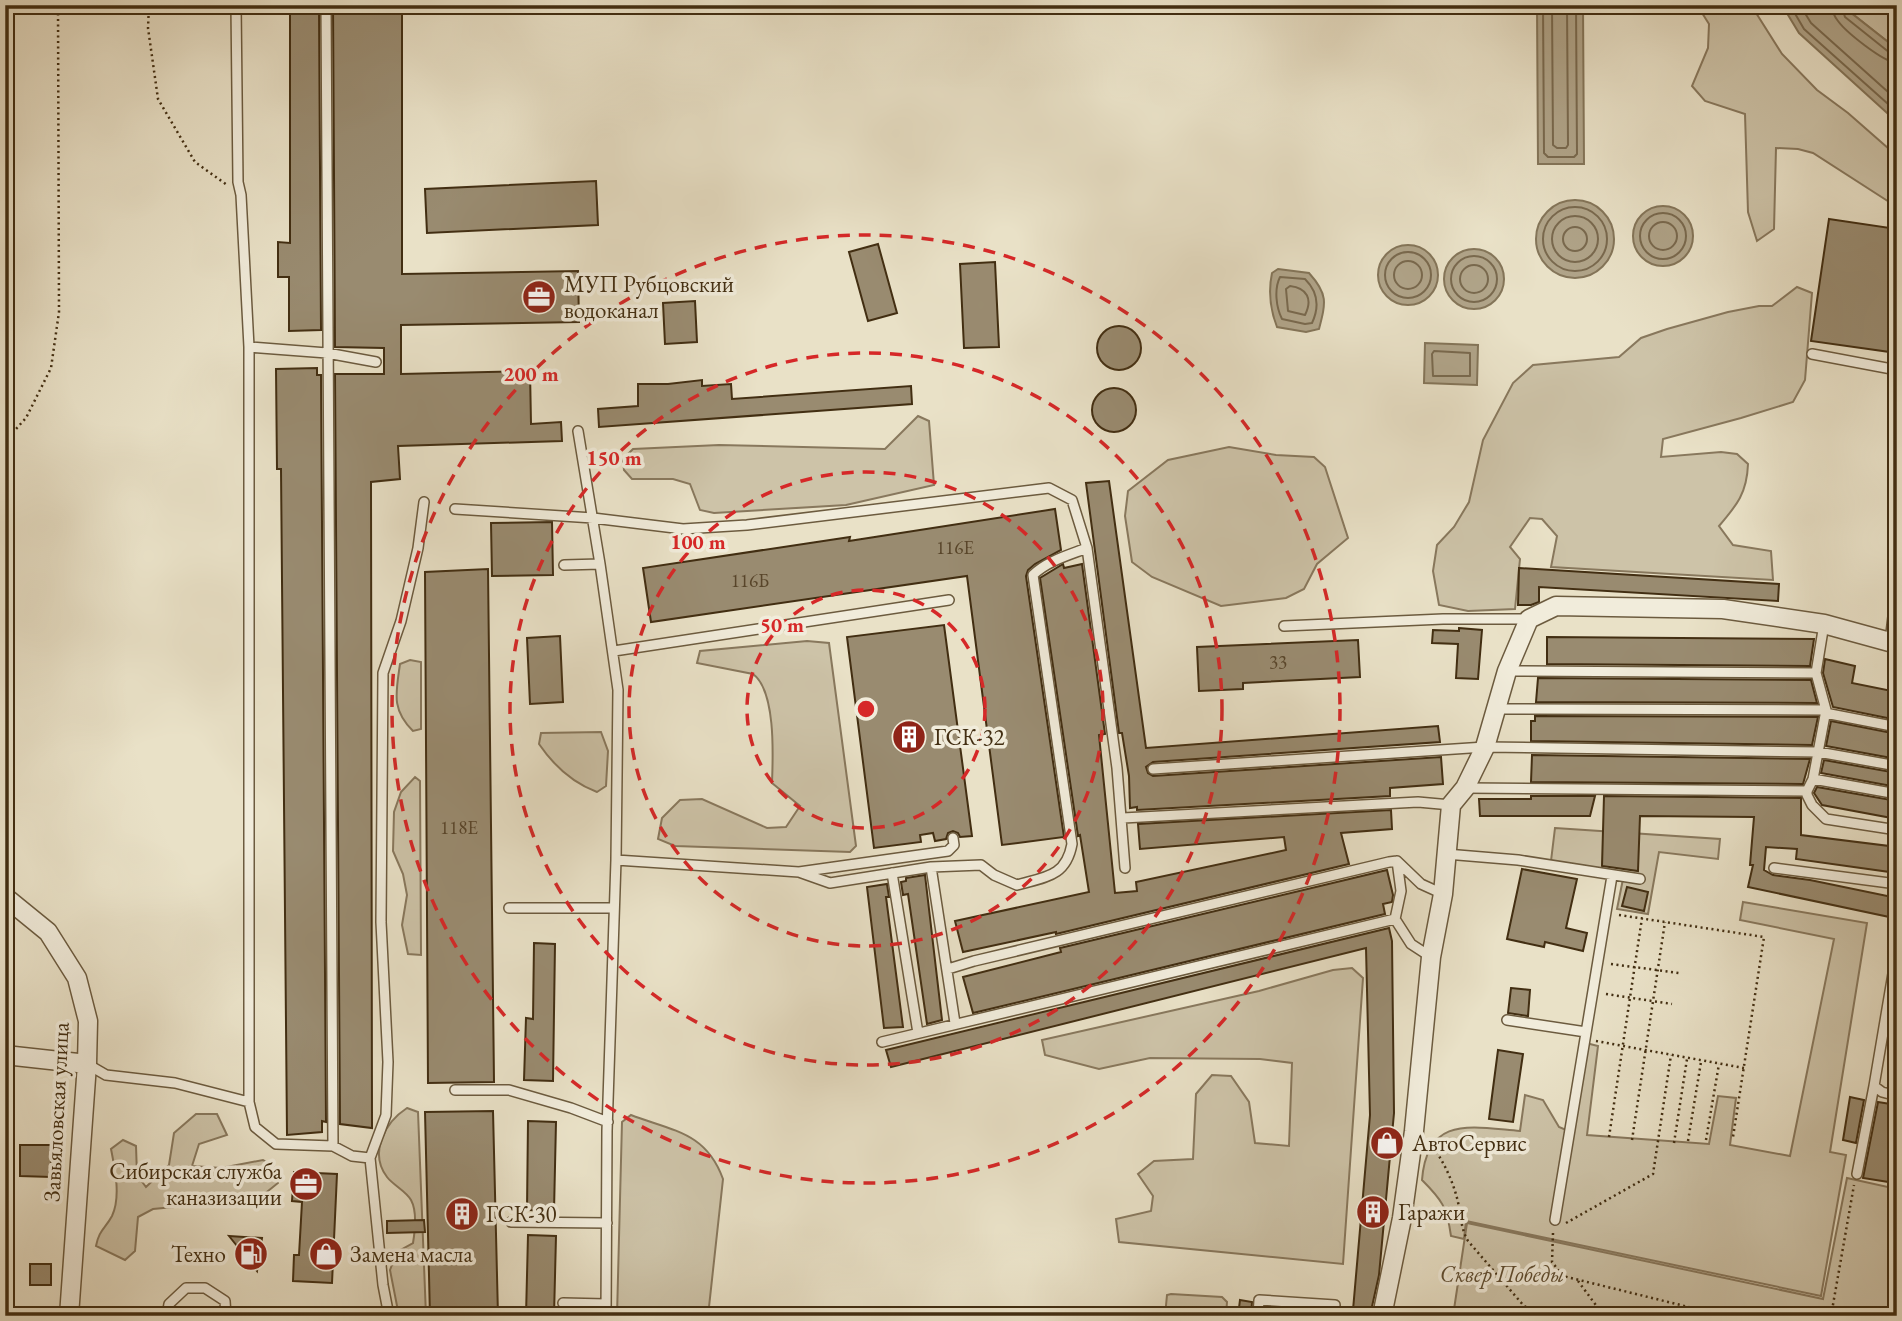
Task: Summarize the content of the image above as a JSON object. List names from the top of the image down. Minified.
{"streets":{"street":["Завьяловская улица"]},"parks":["Сквер Победы"],"places":{"office":["МУП Рубцовский водоканал","Сибирская служба каназизации"],"building":["ГСК-32","Гаражи","ГСК-30"],"shop":["АвтоСервис","Замена масла"],"fuel station":["Техно"]},"house_numbers":["116Е","116Б","33","118Е"],"rings":["200 m","150 m","100 m","50 m"]}
